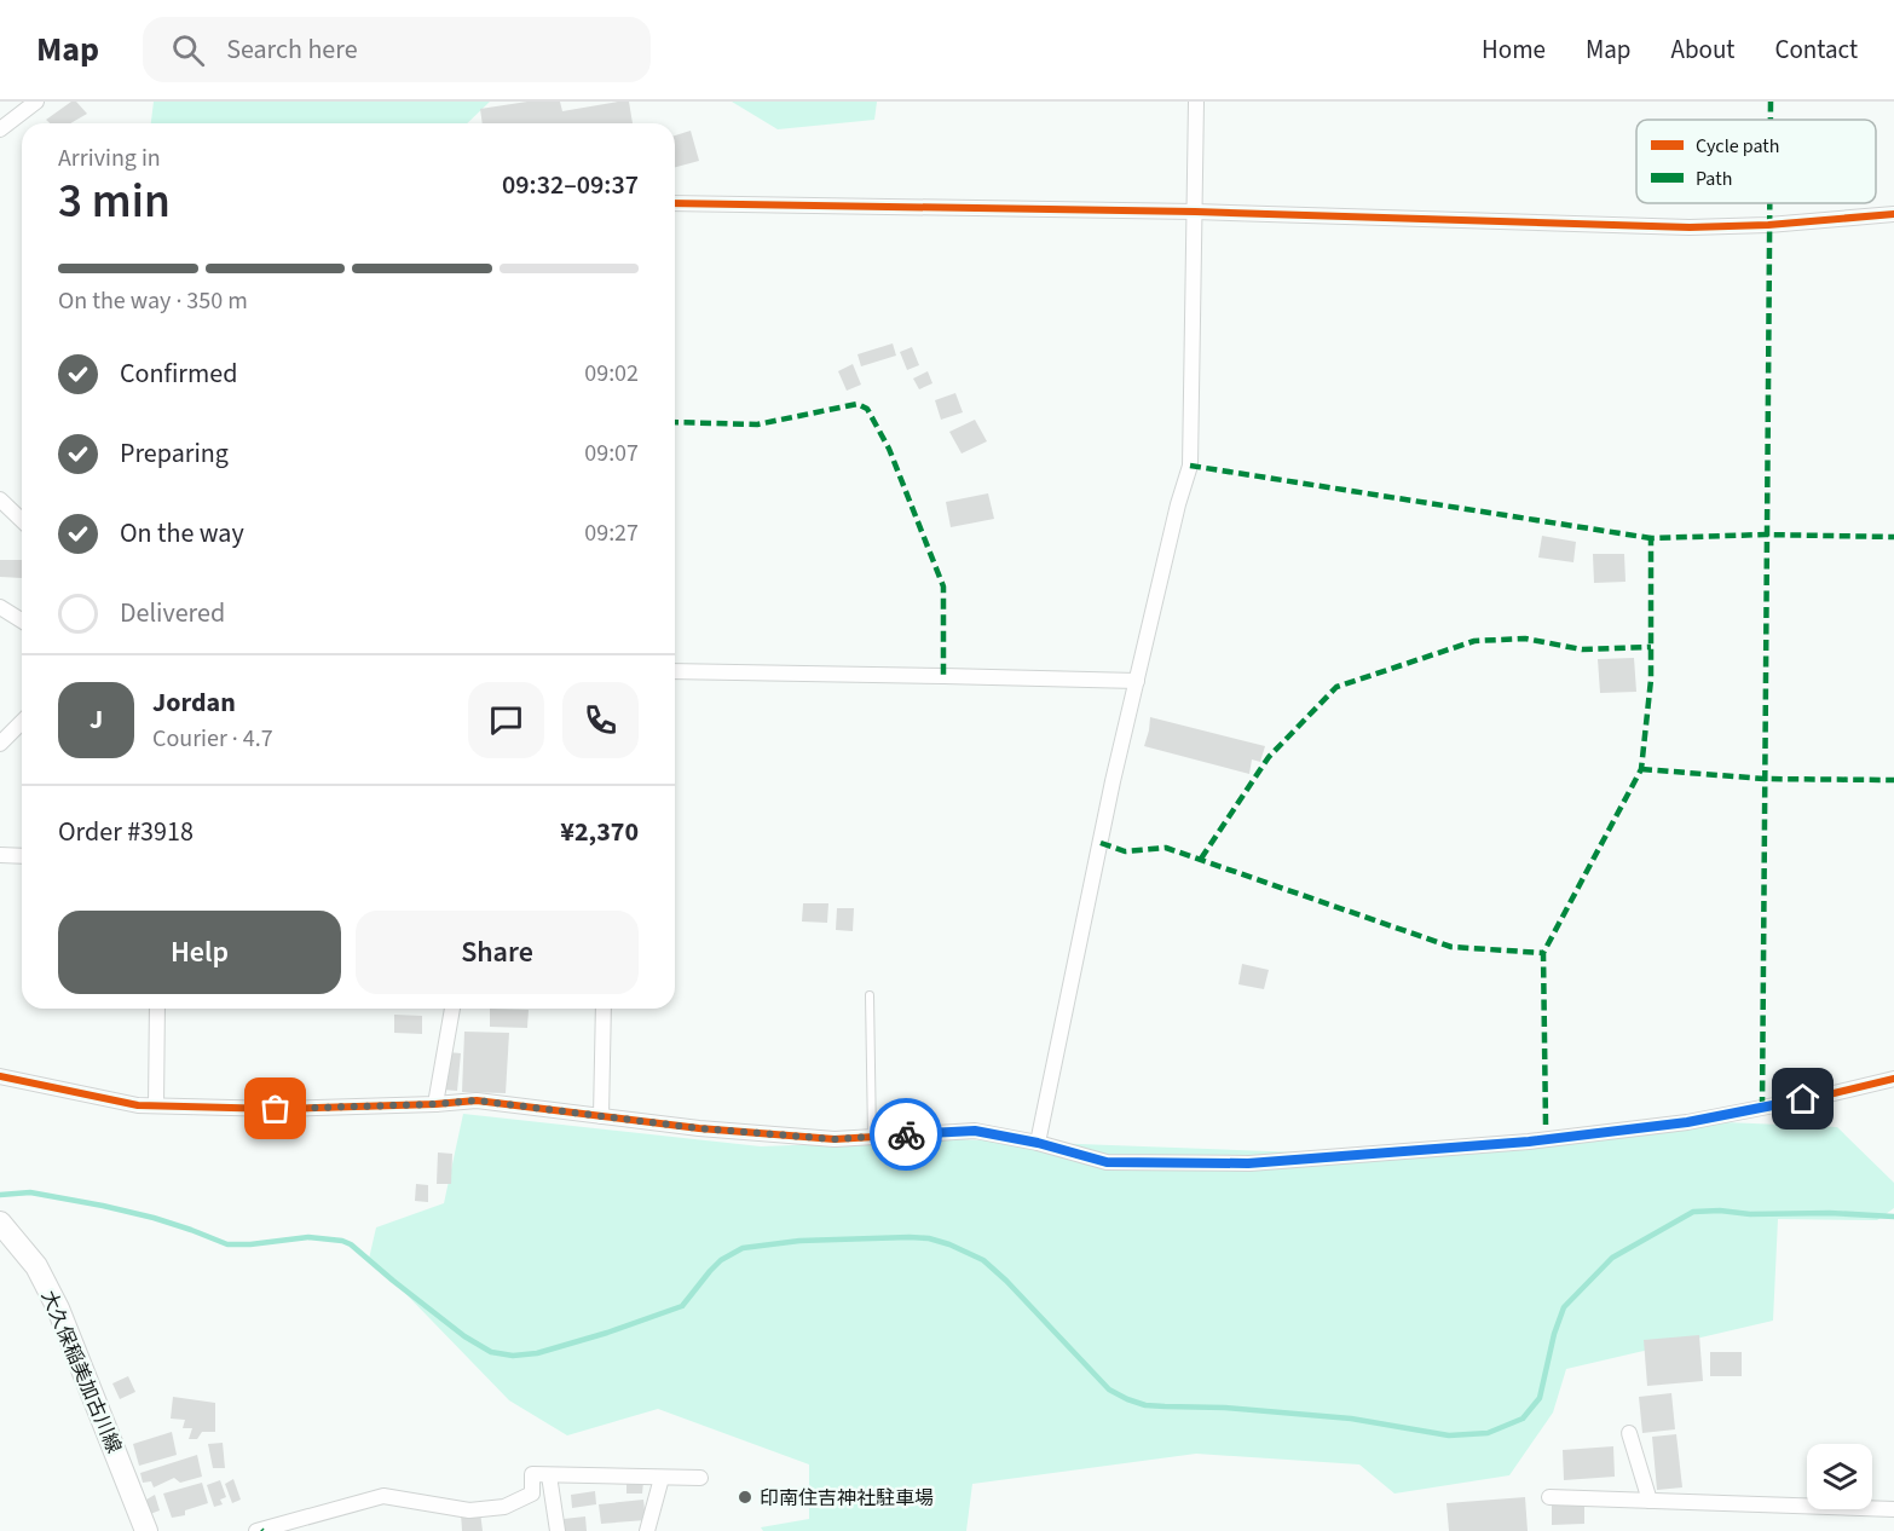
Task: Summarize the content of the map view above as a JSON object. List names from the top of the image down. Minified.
{"streets":{"main road":["大久保稲美加古川線"]},"places":["印南住吉神社駐車場"],"legend":["Cycle path","Path"],"page":{"header":"Map","search":"Search here","nav":["Home","Map","About","Contact"],"heading":["3 min","Arriving in","09:32–09:37"],"panel":["Jordan","Courier · 4.7","Order #3918","¥2,370"],"bar":"On the way · 350 m","list":[["Confirmed","09:02"],["Preparing","09:07"],["On the way","09:27"],"Delivered"],"round":"J","buttons":["Help","Share"]}}
